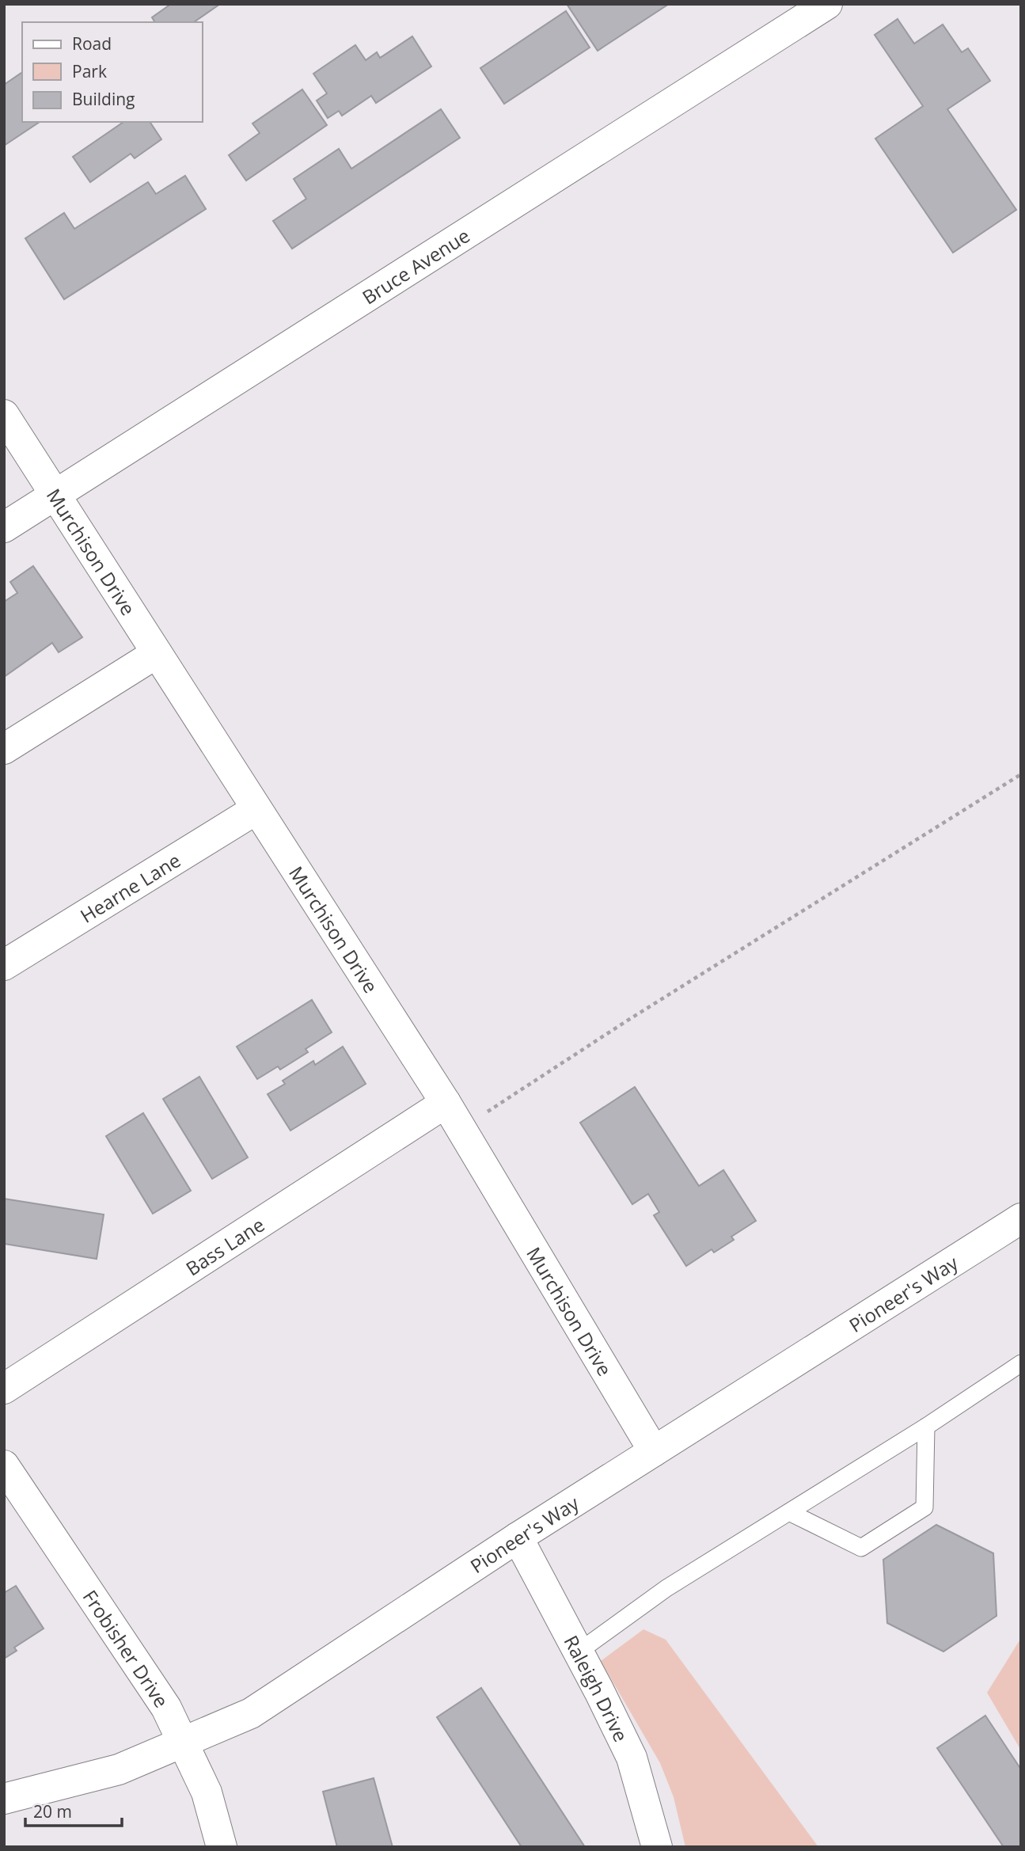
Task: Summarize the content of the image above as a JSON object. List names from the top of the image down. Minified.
{"streets":{"street":["Bruce Avenue","Murchison Drive","Hearne Lane","Bass Lane","Pioneer's Way","Frobisher Drive","Raleigh Drive"]},"crossings":[["Bruce Avenue","Murchison Drive"],["Murchison Drive","Hearne Lane"],["Murchison Drive","Bass Lane"],["Murchison Drive","Pioneer's Way"],["Pioneer's Way","Frobisher Drive"],["Pioneer's Way","Raleigh Drive"]],"legend":["Road","Park","Building"],"scale_bar":"20 m"}
